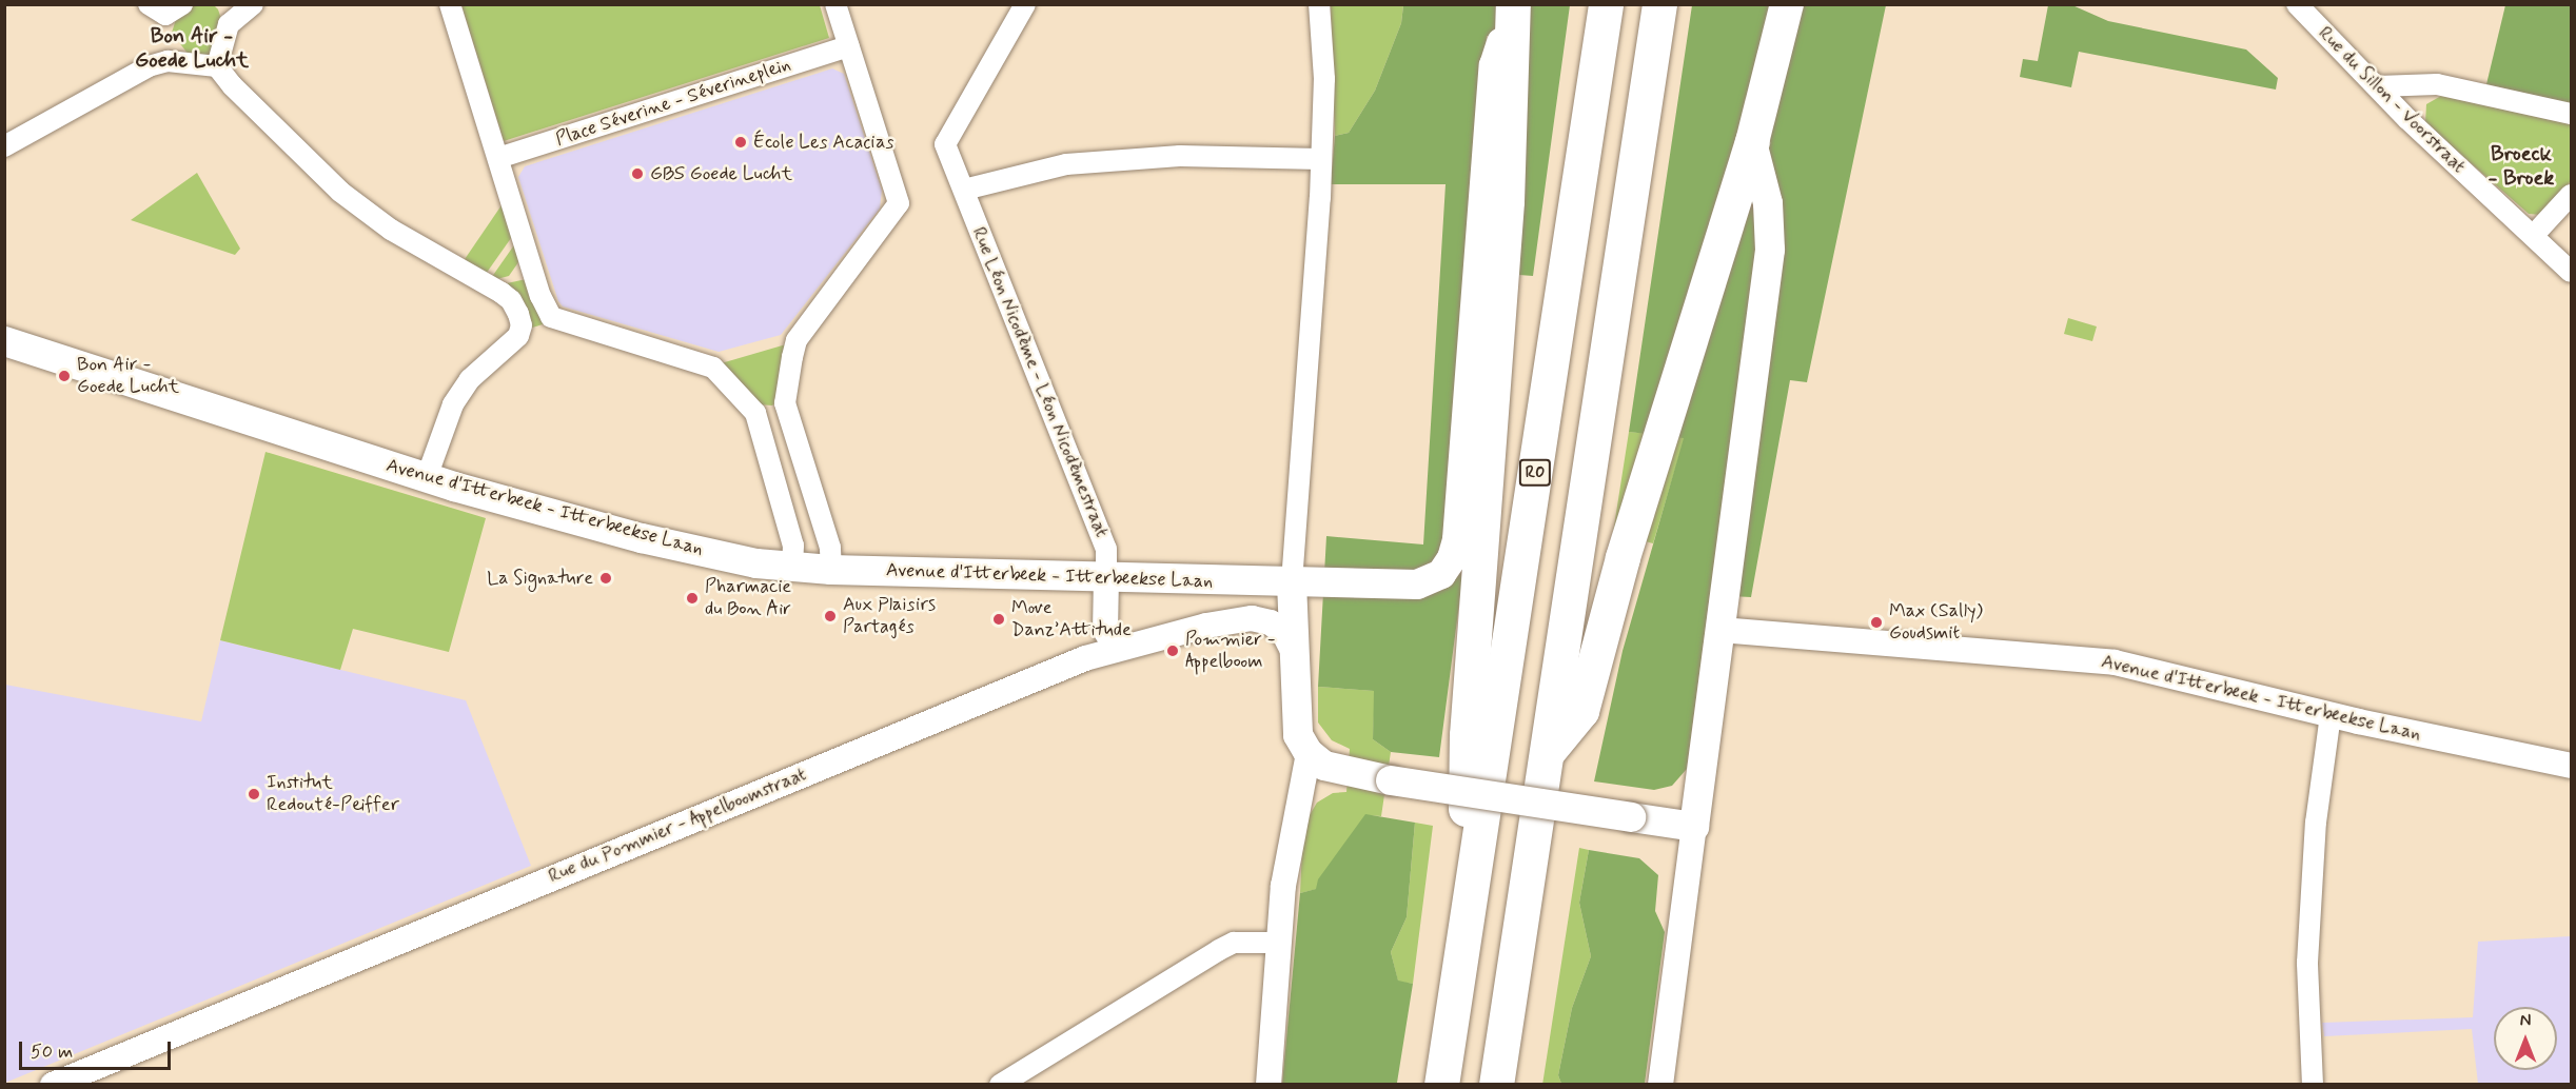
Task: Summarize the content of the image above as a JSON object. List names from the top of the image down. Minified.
{"streets":{"highway":["R0"],"main road":["Avenue d'Itterbeek - Itterbeekse Laan"],"street":["Rue du Sillon - Voorstraat","Place Séverine - Séverineplein","Rue Léon Nicodème - Léon Nicodèmestraat","Rue du Pommier - Appelboomstraat"]},"crossings":[["Rue Léon Nicodème - Léon Nicodèmestraat","Avenue d'Itterbeek - Itterbeekse Laan"],["Rue Léon Nicodème - Léon Nicodèmestraat","Rue du Pommier - Appelboomstraat"]],"districts":["Bon Air - Goede Lucht","Broeck - Broek"],"places":["École Les Acacias","GBS Goede Lucht","Bon Air - Goede Lucht","La Signature","Pharmacie du Bon Air","Aux Plaisirs Partagés","Move Danz’Attitude","Max (Sally) Goudsmit","Pommier - Appelboom","Institut Redouté-Peiffer"],"scale_bar":"50 m","north":"top"}
